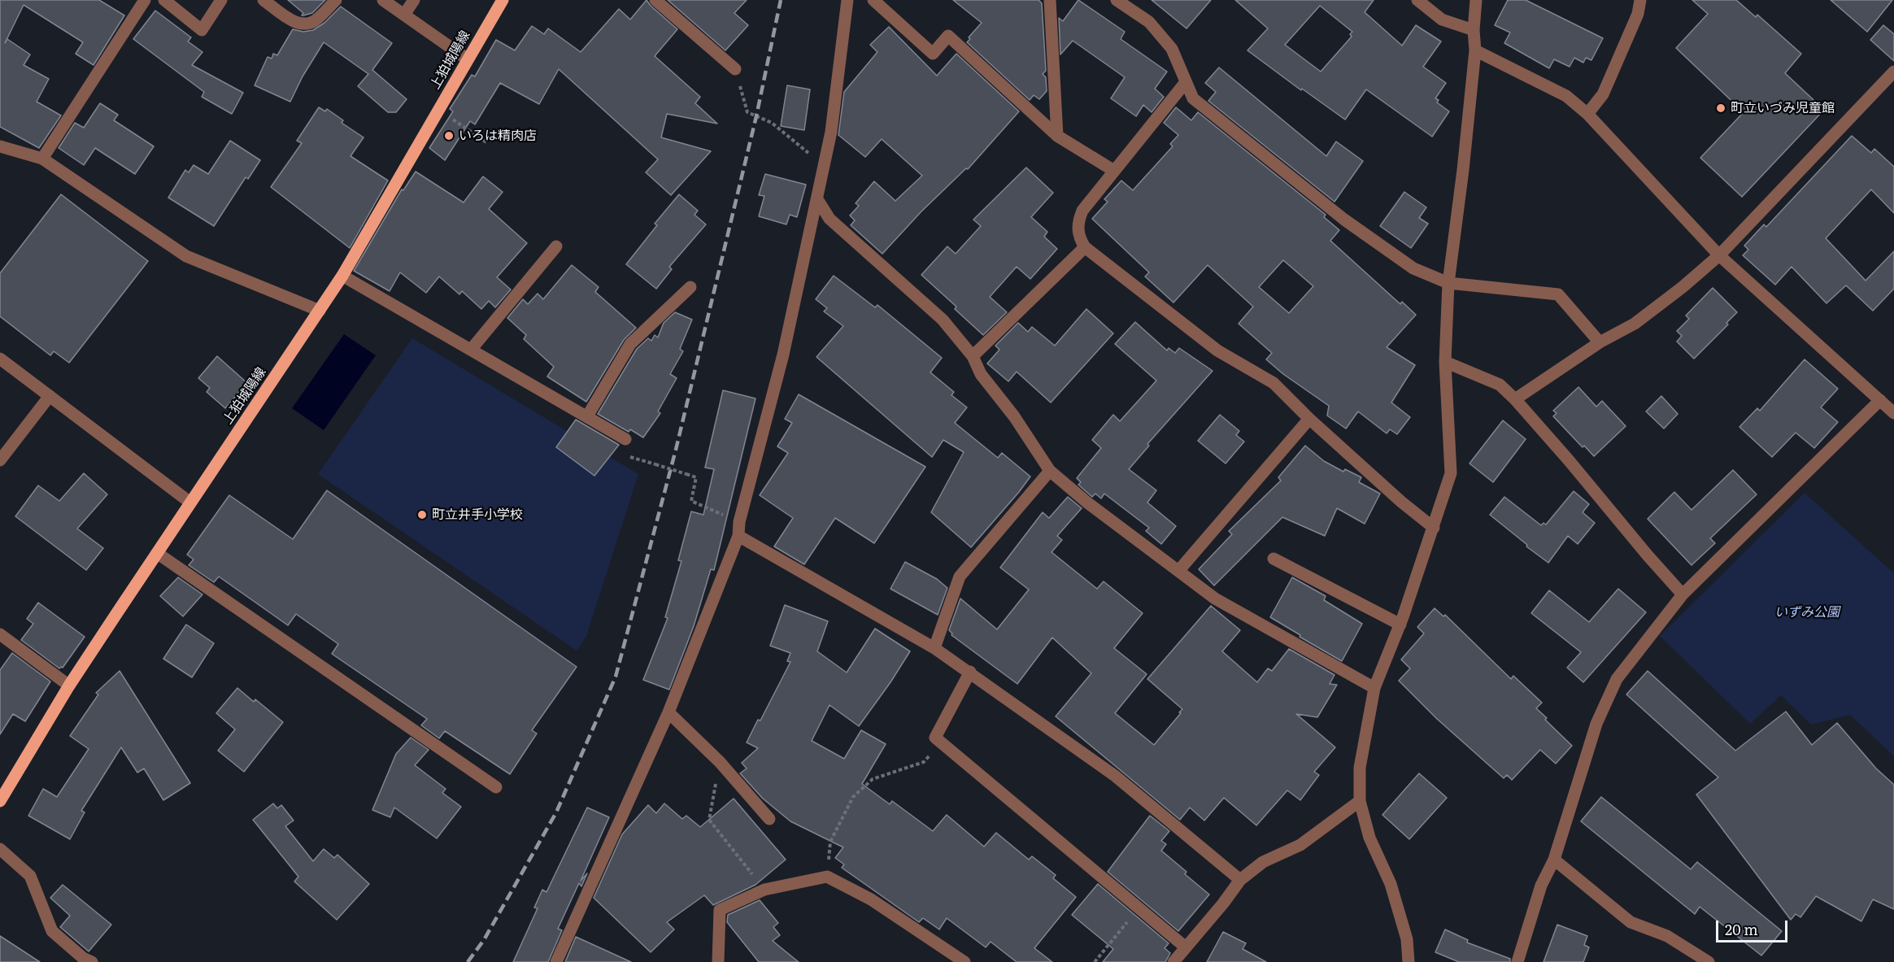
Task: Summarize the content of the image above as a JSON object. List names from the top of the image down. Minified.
{"streets":{"main road":["上狛城陽線"]},"parks":["いずみ公園"],"places":["町立いづみ児童館","いろは精肉店","町立井手小学校"],"scale_bar":"20 m"}
